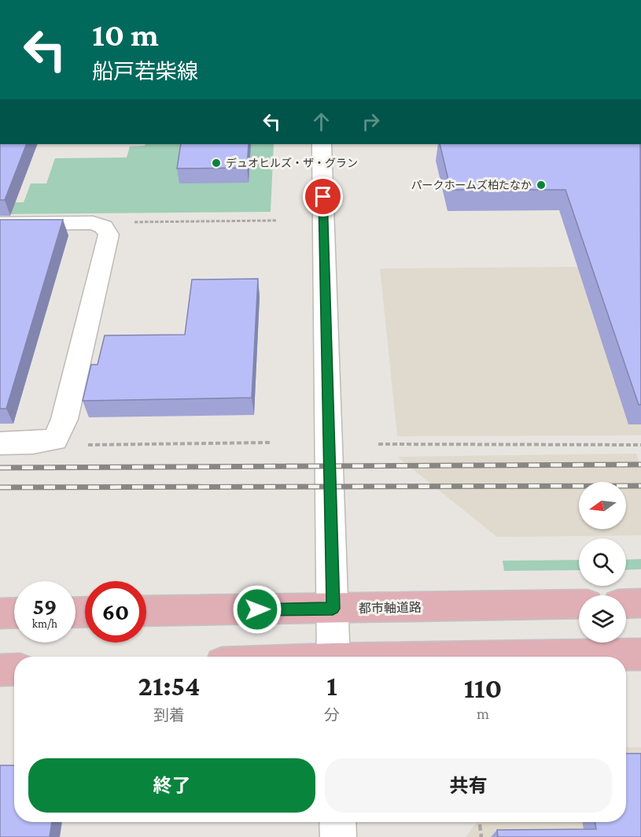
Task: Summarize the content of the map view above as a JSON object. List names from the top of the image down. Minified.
{"streets":{"main road":["都市軸道路"]},"places":["デュオヒルズ・ザ・グラン","パークホームズ柏たなか"],"north":"left","page":{"turn":["10 m","船戸若柴線"],"speed":"59 km/h","limit":"60","eta":["21:54","到着","1","分","110","m"],"buttons":["終了","共有"]}}
